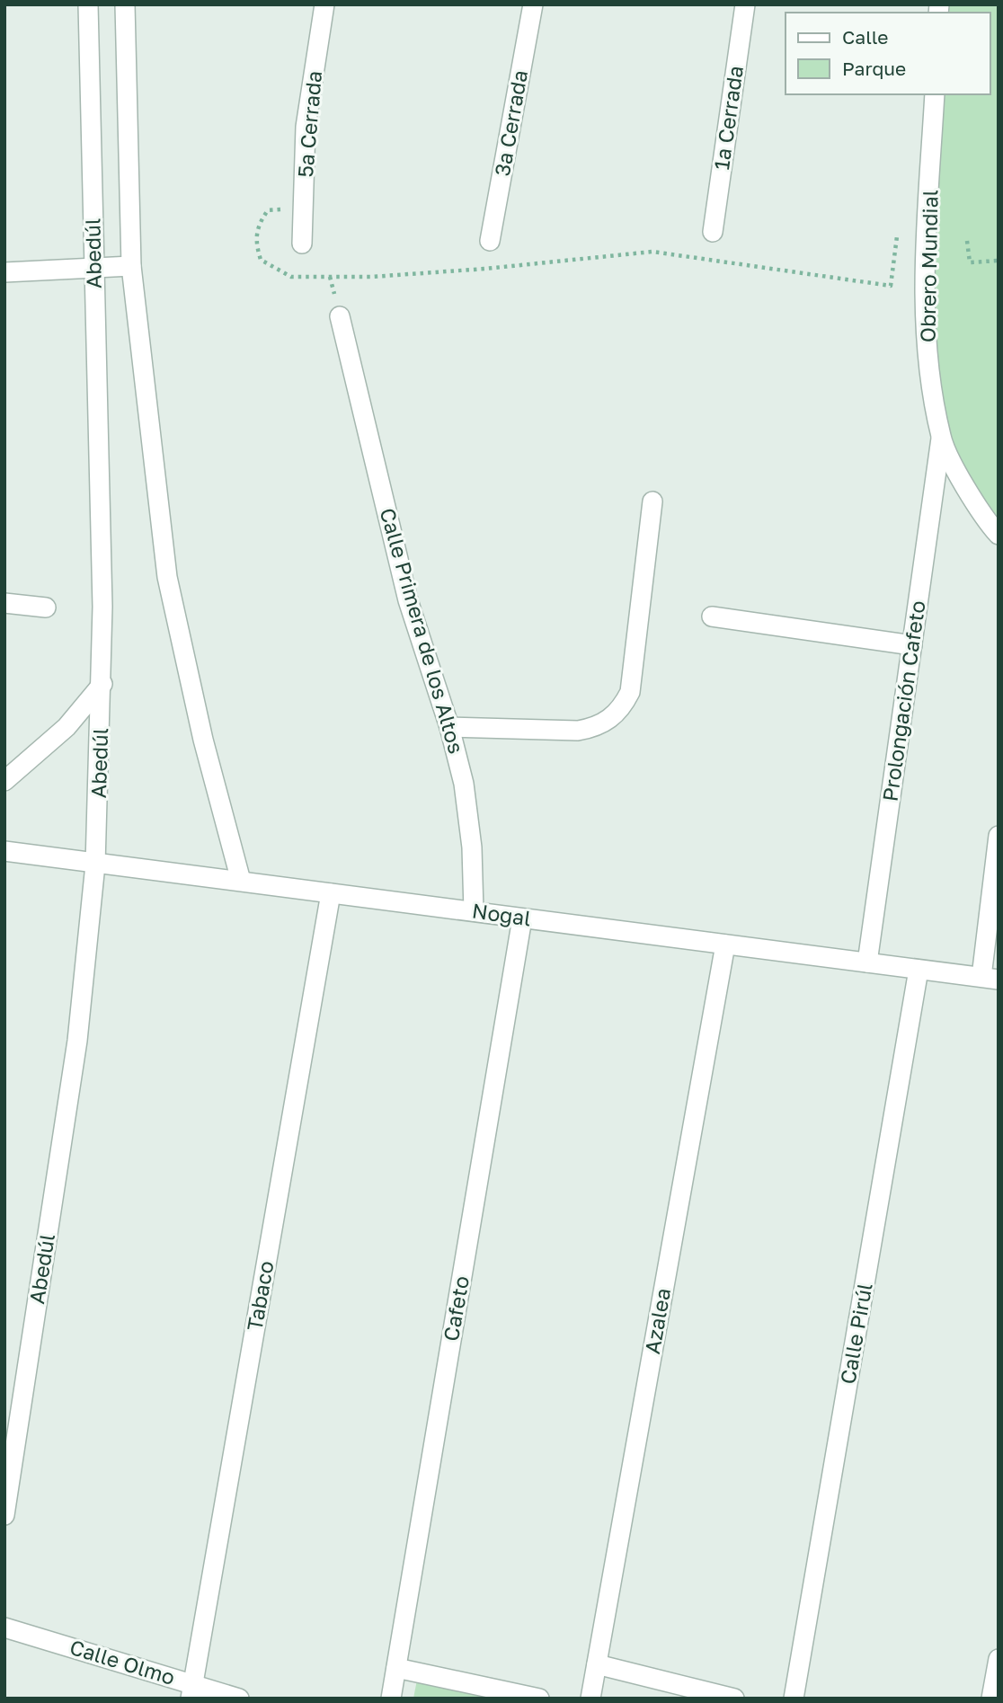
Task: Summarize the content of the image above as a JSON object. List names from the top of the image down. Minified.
{"streets":{"street":["1a Cerrada","3a Cerrada","5a Cerrada","Abedúl","Obrero Mundial","Calle Primera de los Altos","Prolongación Cafeto","Nogal","Tabaco","Cafeto","Azalea","Calle Pirúl","Calle Olmo"]},"crossings":[["Abedúl","Nogal"],["Obrero Mundial","Prolongación Cafeto"],["Calle Primera de los Altos","Nogal"],["Prolongación Cafeto","Nogal"],["Nogal","Tabaco"],["Nogal","Cafeto"],["Nogal","Azalea"],["Nogal","Calle Pirúl"],["Tabaco","Calle Olmo"]],"legend":["Calle","Parque"]}
